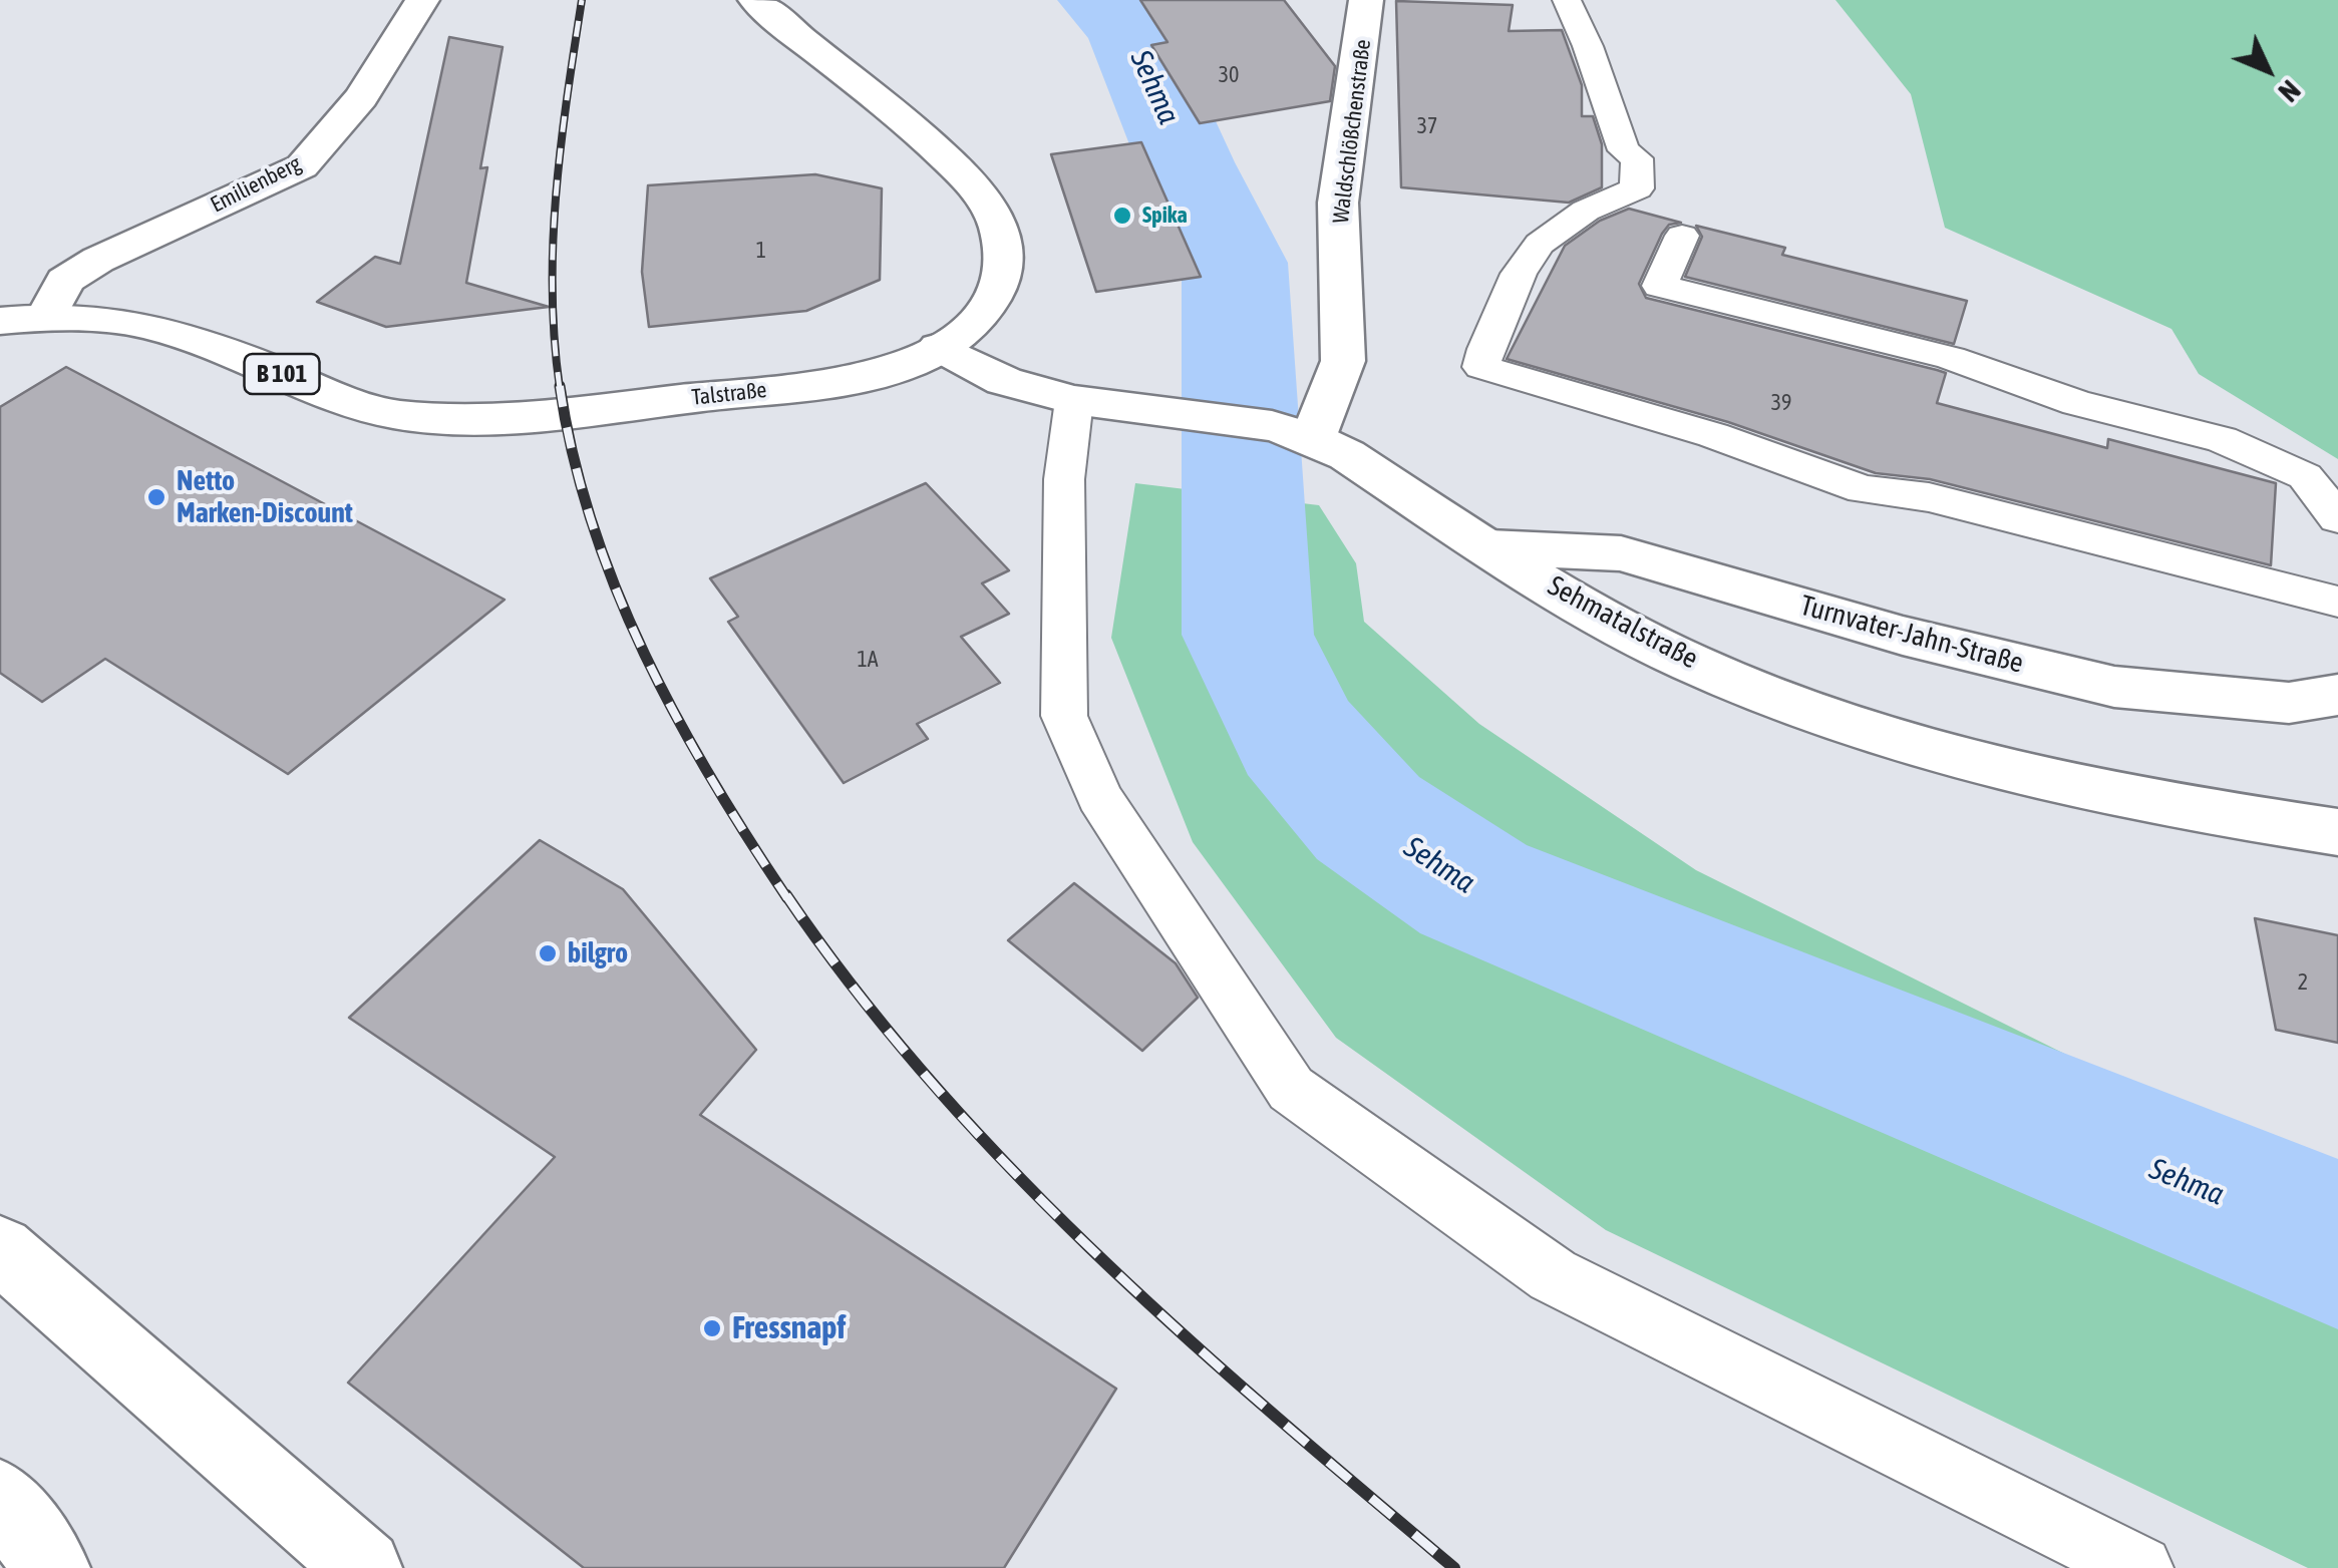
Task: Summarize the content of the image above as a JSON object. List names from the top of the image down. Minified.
{"streets":{"main road":["Waldschlößchenstraße","Emilienberg","B 101","Talstraße","Sehmatalstraße","Turnvater-Jahn-Straße"]},"crossings":[["Waldschlößchenstraße","Sehmatalstraße"],["Emilienberg","B 101"],["Emilienberg","Talstraße"],["B 101","Talstraße"],["Talstraße","Sehmatalstraße"],["Sehmatalstraße","Turnvater-Jahn-Straße"]],"water":["Sehma"],"places":["Spika","Netto Marken-Discount","bilgro","Fressnapf"],"house_numbers":["30","37","1","39","1A","2"],"north":"bottom right"}
